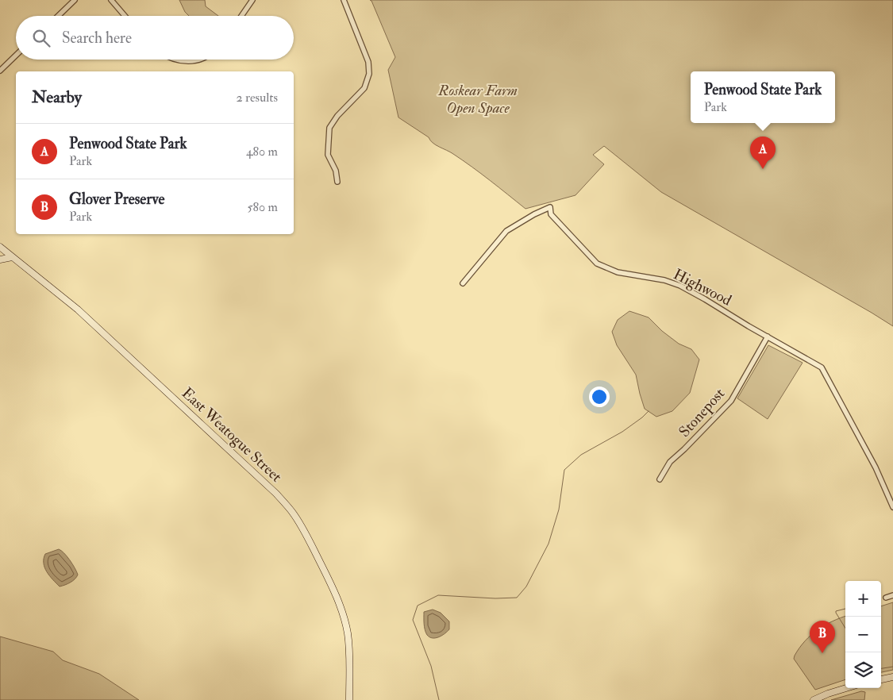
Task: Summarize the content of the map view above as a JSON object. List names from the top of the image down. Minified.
{"streets":{"street":["Highwood","Stonepost","East Weatogue Street"]},"crossings":[["Highwood","Stonepost"]],"parks":["Roskear Farm Open Space"],"page":{"search":"Search here","popup":["Penwood State Park","Park"],"heading":["Nearby","2 results"],"list":[{"mark":"A","name":"Penwood State Park","note":"Park","value":"480 m"},{"mark":"B","name":"Glover Preserve","note":"Park","value":"580 m"}],"pins":["A","B"],"map_buttons":["+","−"]}}
